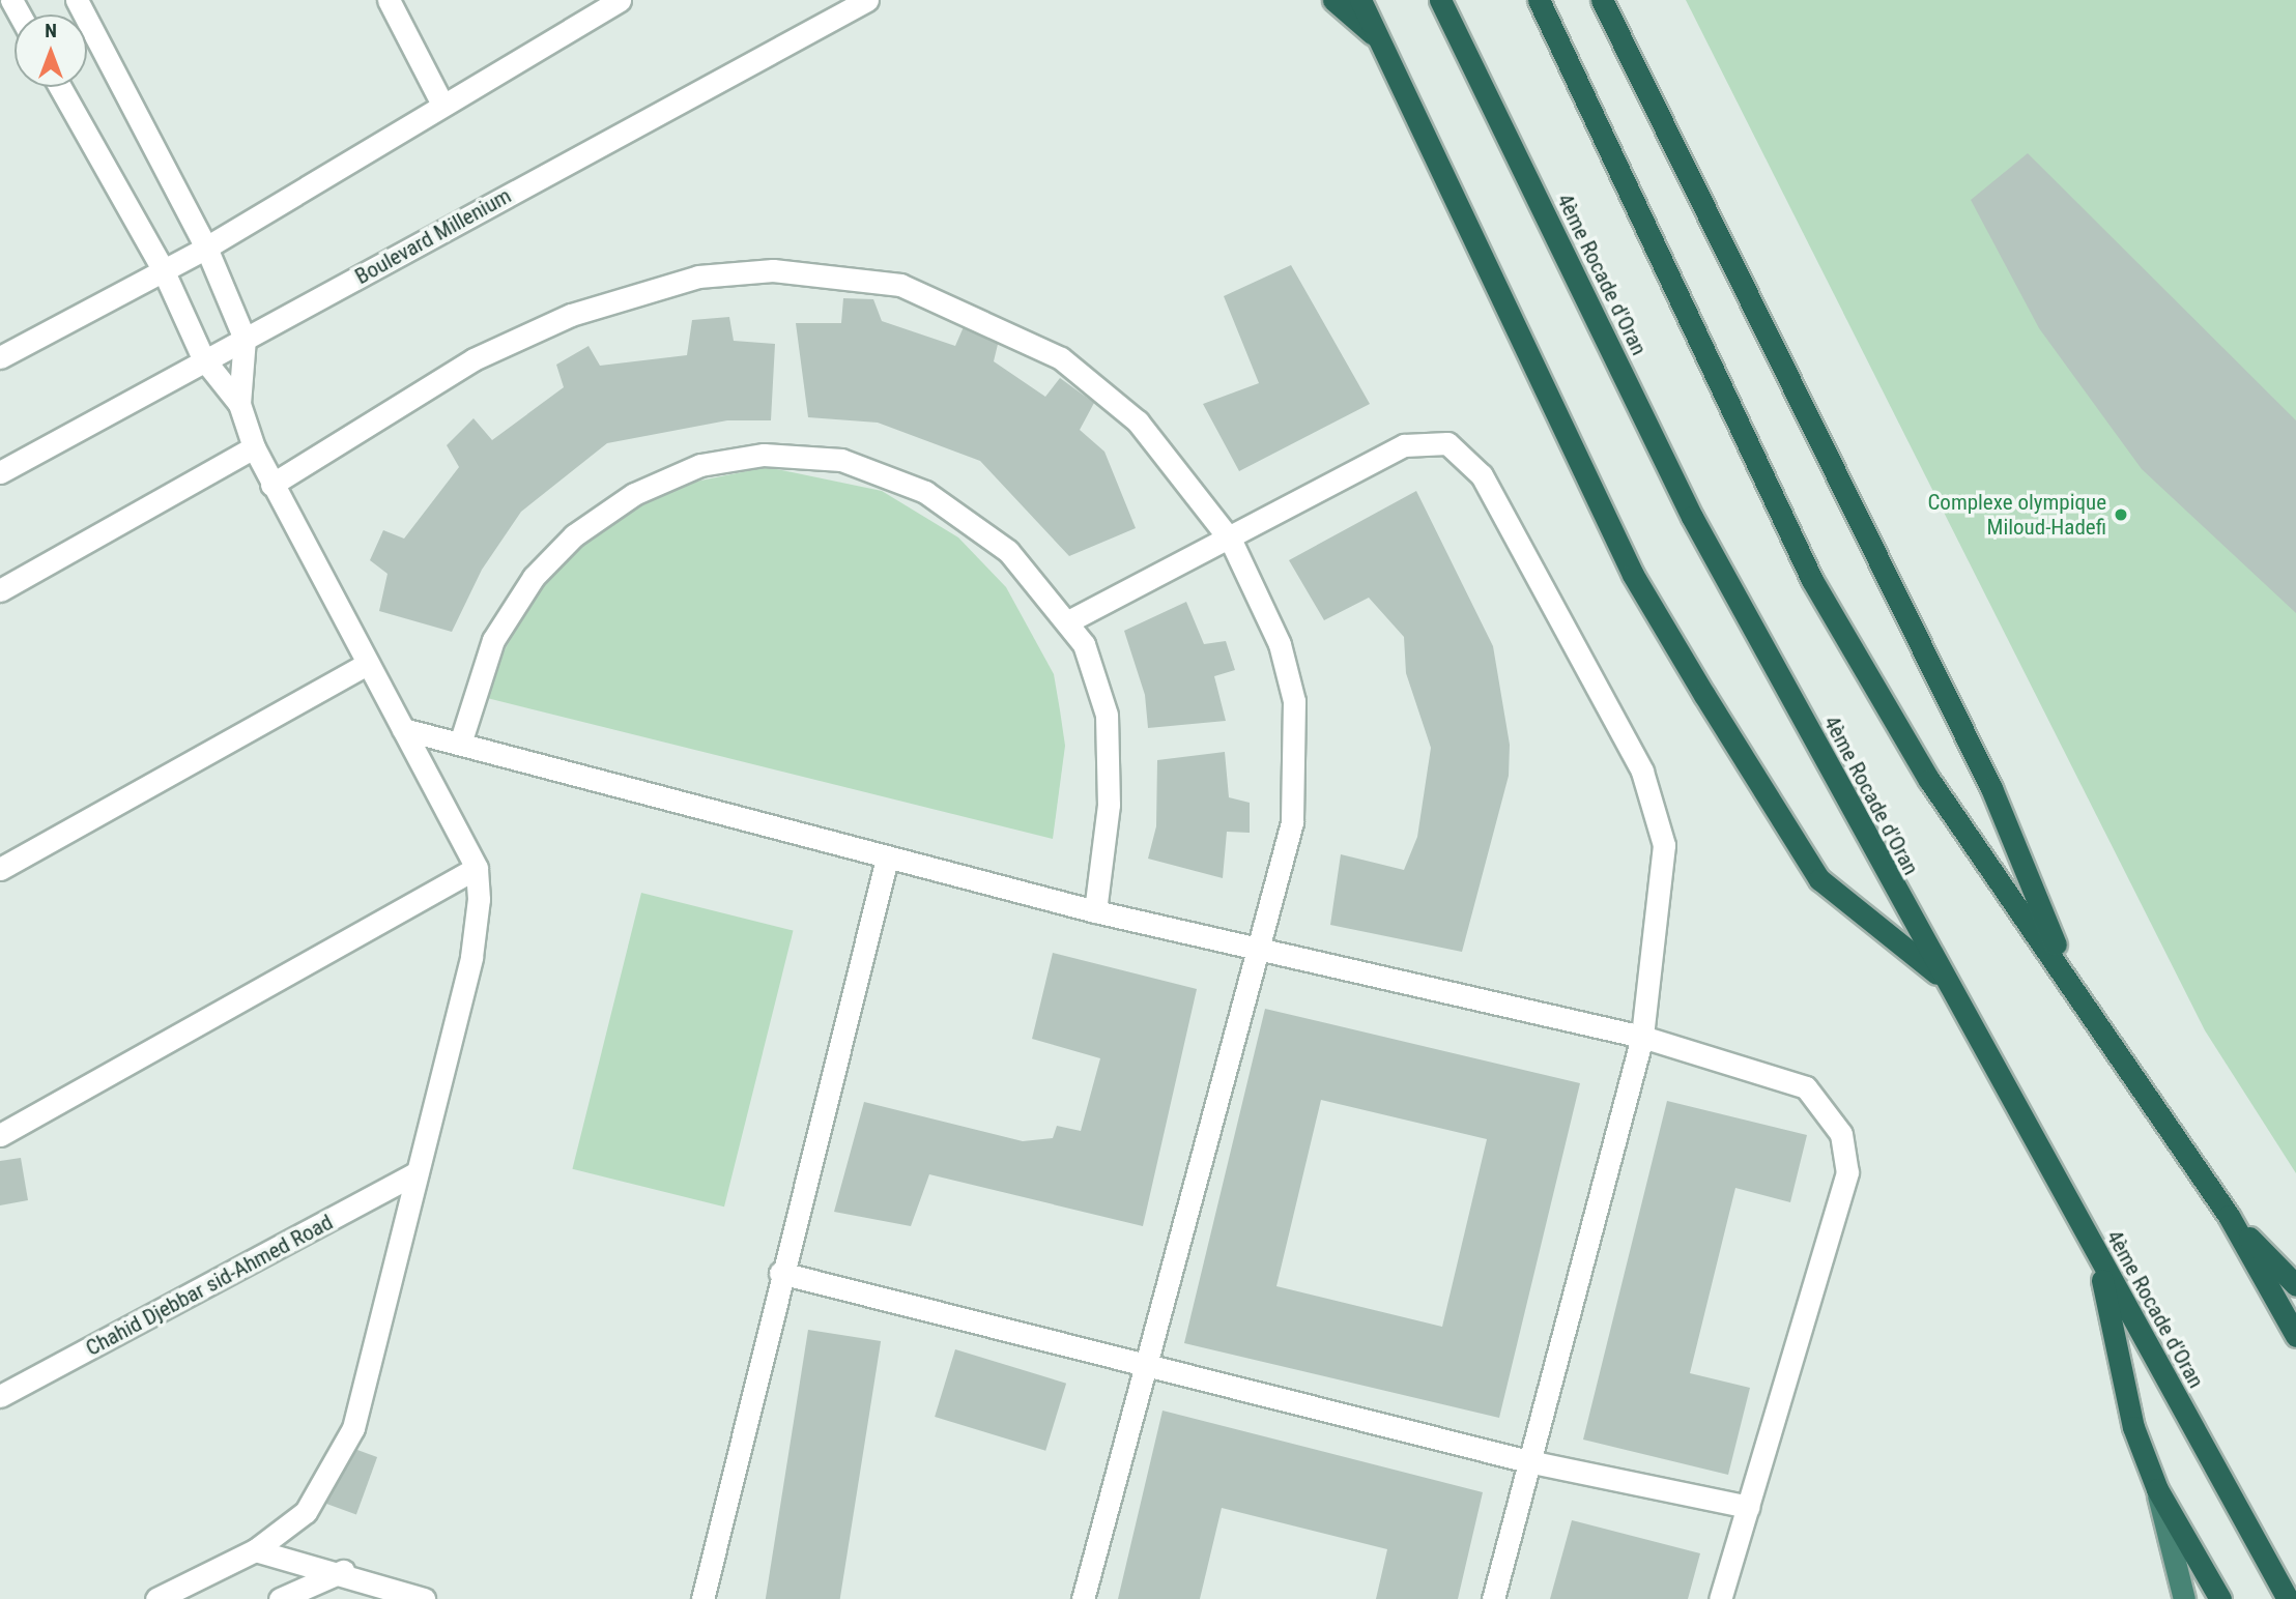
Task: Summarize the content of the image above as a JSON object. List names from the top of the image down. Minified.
{"streets":{"highway":["4ème Rocade d'Oran"],"street":["Boulevard Millenium","Chahid Djebbar sid-Ahmed Road"]},"places":["Complexe olympique Miloud-Hadefi"],"north":"top"}
